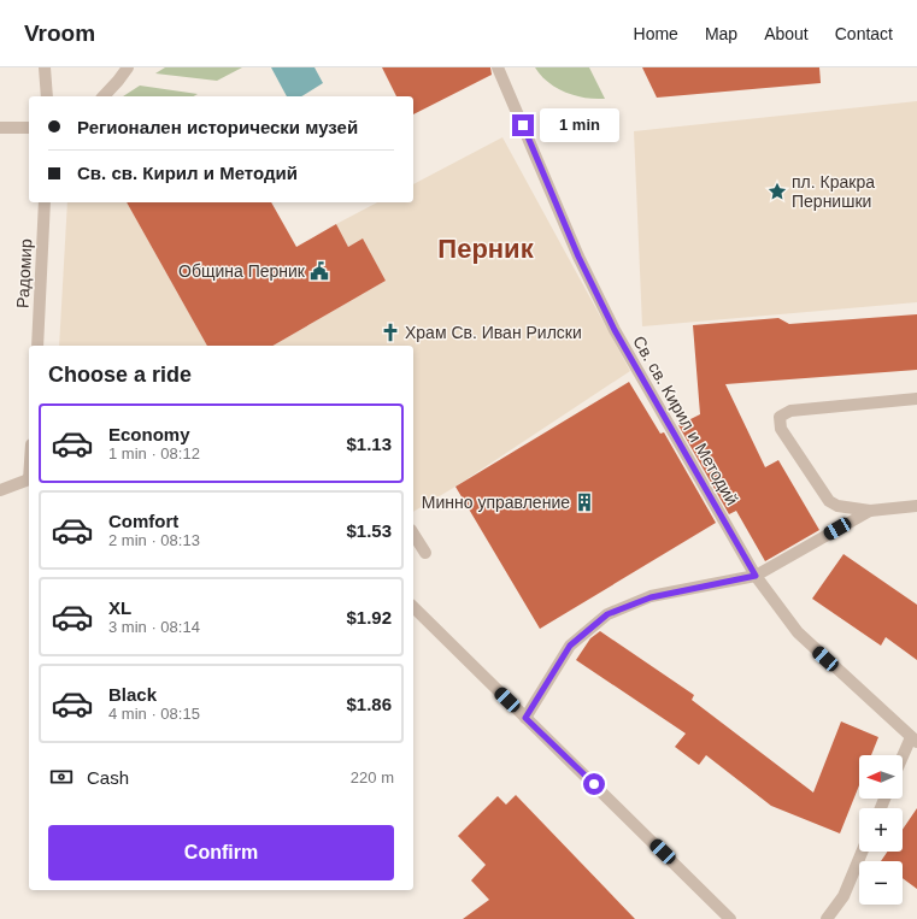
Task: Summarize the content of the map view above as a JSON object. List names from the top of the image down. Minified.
{"streets":{"street":["Радомир","Св. св. Кирил и Методий"]},"districts":["Перник"],"places":{"place":["пл. Кракра Пернишки"],"public building":["Община Перник"],"church":["Храм Св. Иван Рилски"],"building":["Минно управление"]},"north":"left","page":{"header":"Vroom","nav":["Home","Map","About","Contact"],"banner":["Регионален исторически музей","Св. св. Кирил и Методий"],"bubble":"1 min","heading":"Choose a ride","list":[{"name":"Economy","note":"1 min · 08:12","value":"$1.13"},{"name":"Comfort","note":"2 min · 08:13","value":"$1.53"},{"name":"XL","note":"3 min · 08:14","value":"$1.92"},{"name":"Black","note":"4 min · 08:15","value":"$1.86"}],"pay":["Cash","220 m"],"map_buttons":["+","−"],"buttons":"Confirm"}}
